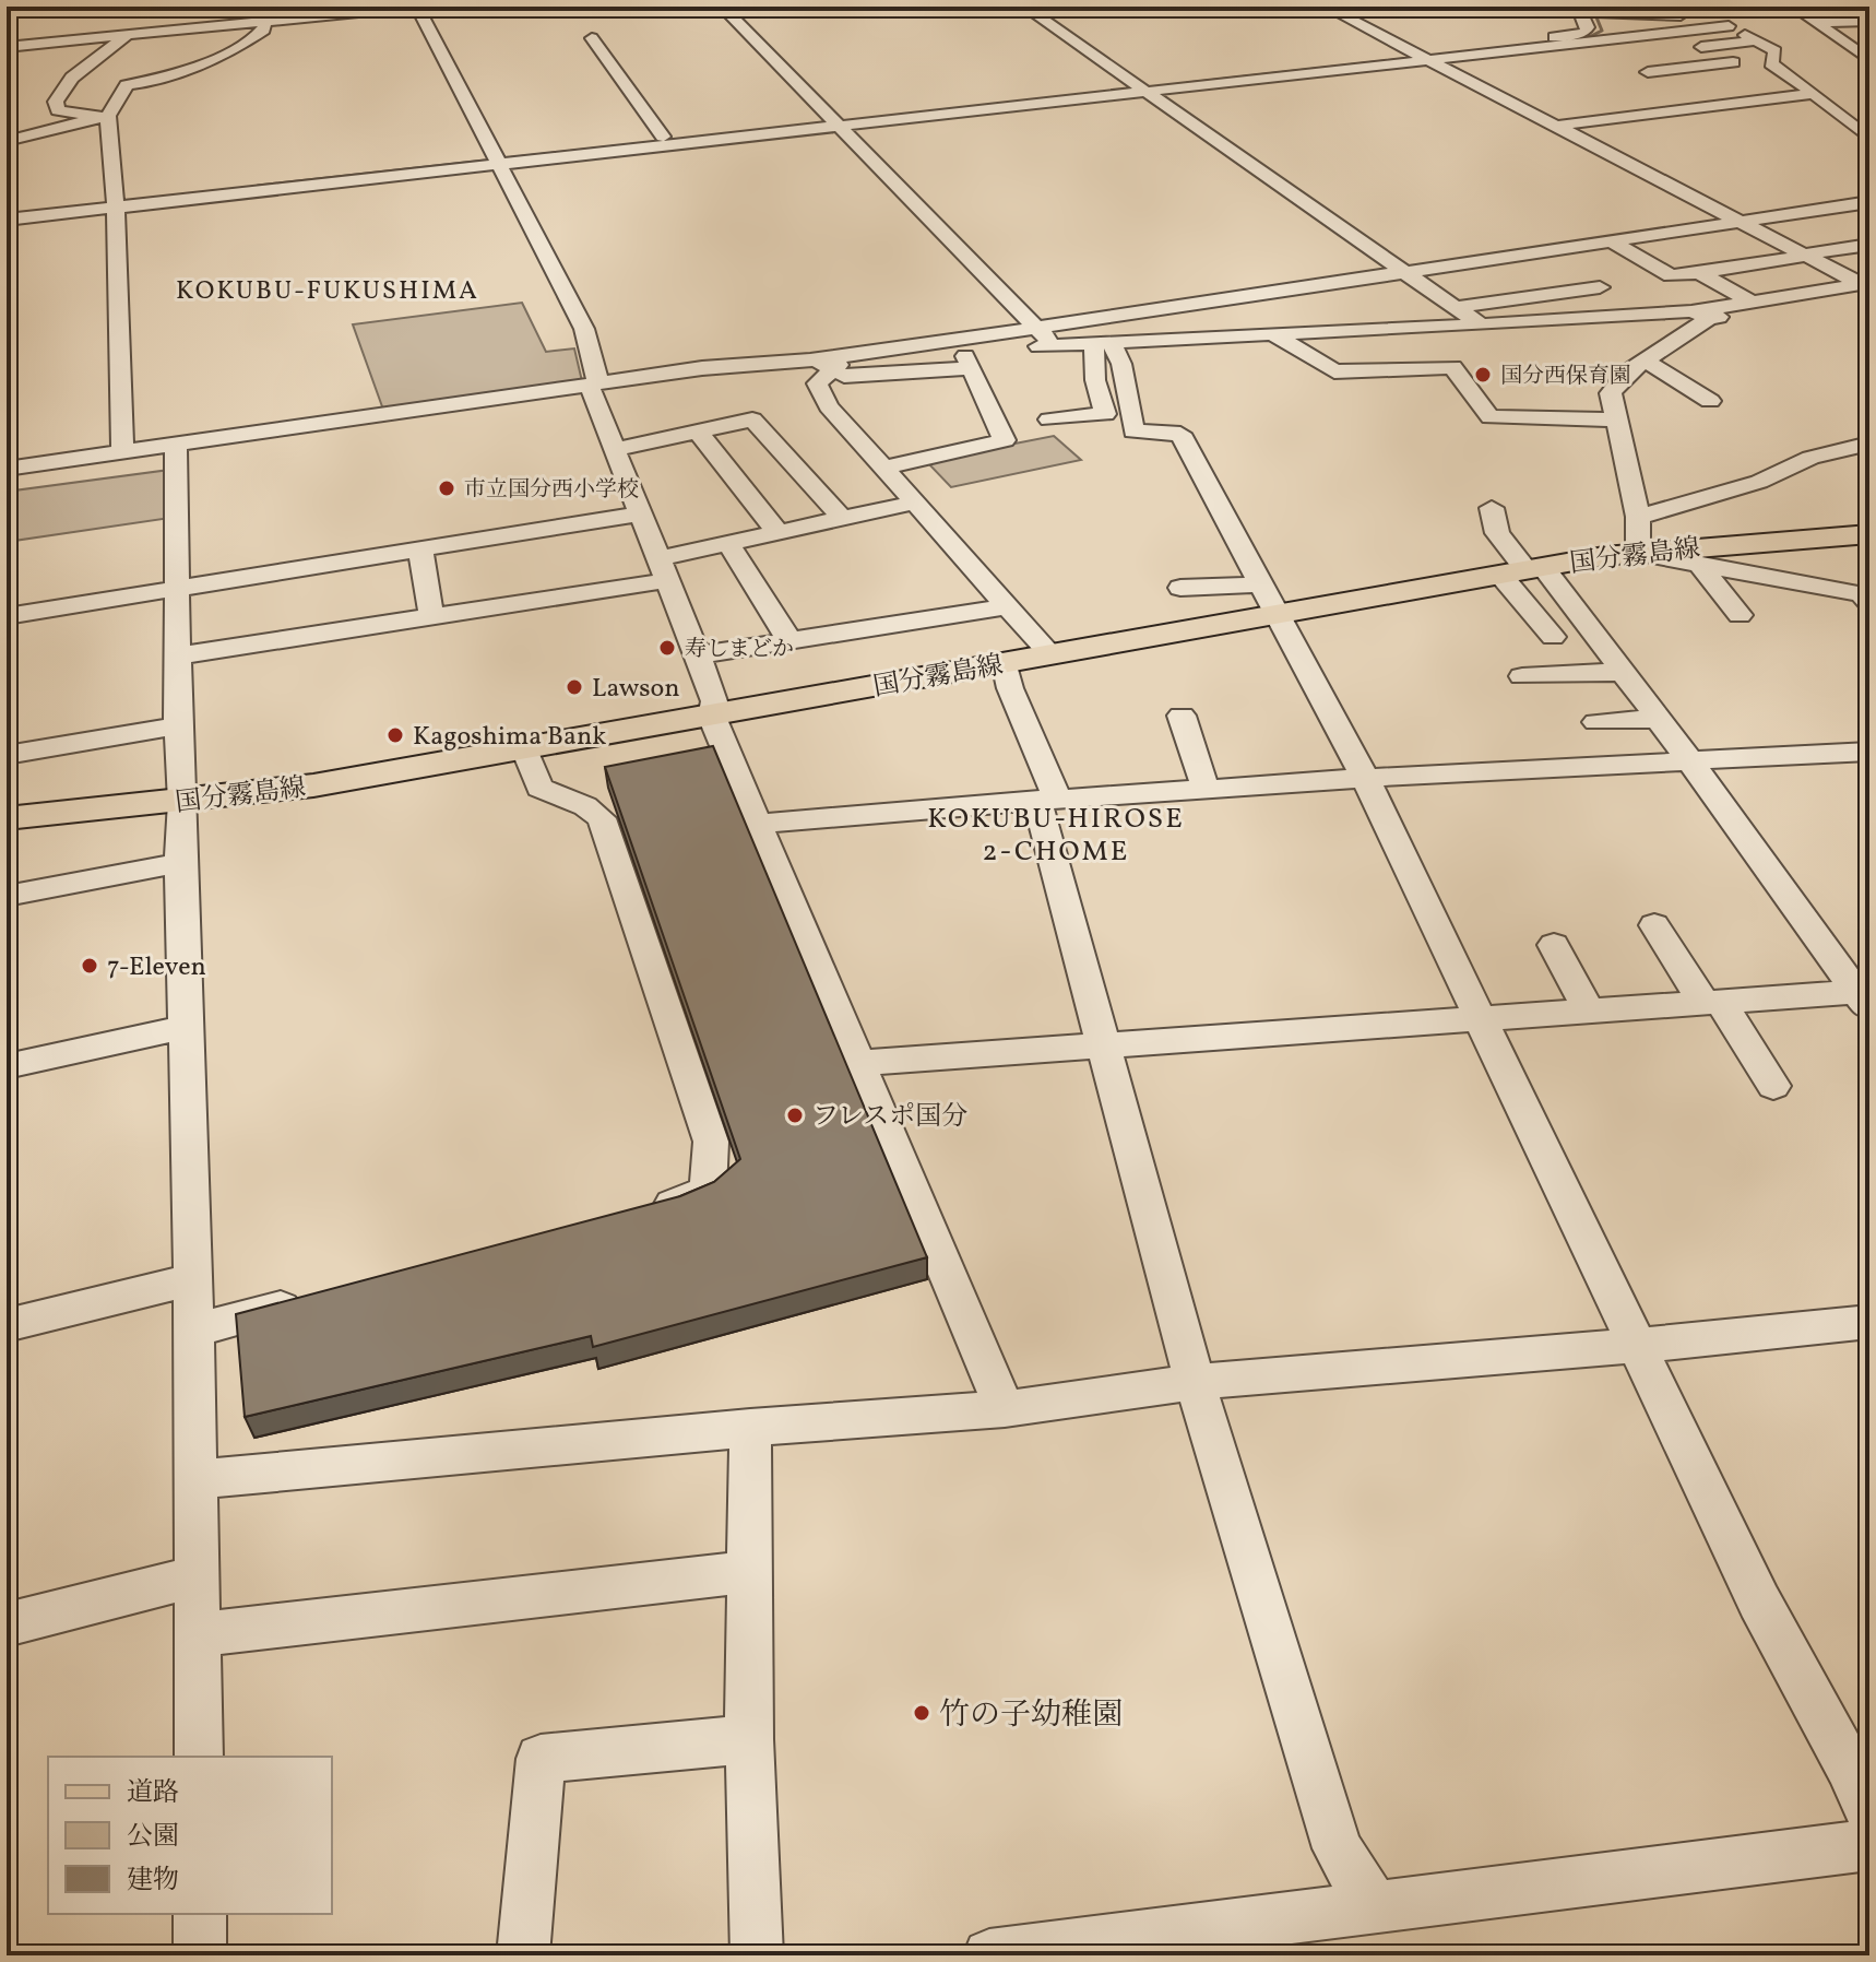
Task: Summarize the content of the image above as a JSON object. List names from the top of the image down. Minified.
{"streets":{"main road":["国分霧島線"]},"districts":["KOKUBU-FUKUSHIMA","KOKUBU-HIROSE 2-CHOME"],"places":["国分西保育園","市立国分西小学校","寿しまどか","Lawson","Kagoshima Bank","7-Eleven","フレスポ国分","竹の子幼稚園"],"legend":["道路","公園","建物"]}
